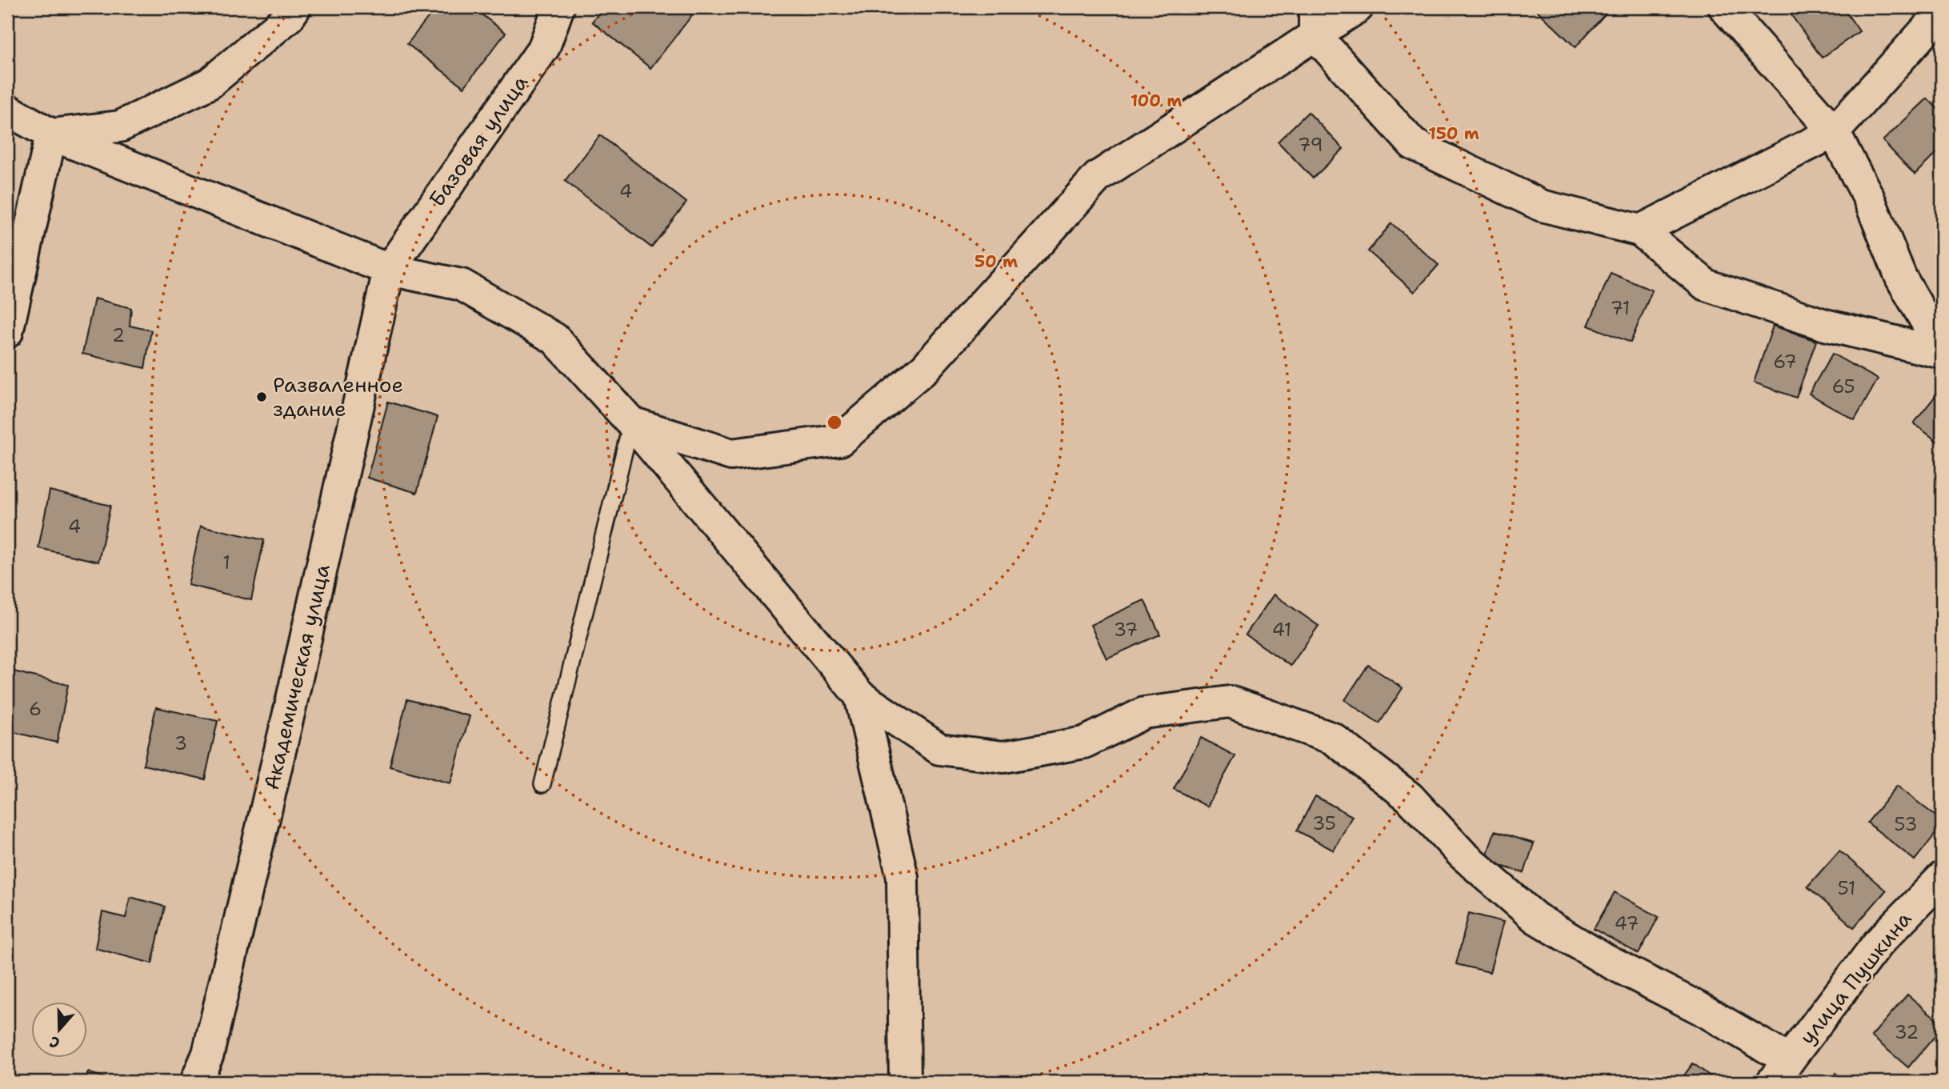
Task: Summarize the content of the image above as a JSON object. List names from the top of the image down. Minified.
{"streets":{"street":["Базовая улица","Академическая улица","улица Пушкина"]},"crossings":[["Базовая улица","Академическая улица"]],"places":["Разваленное здание"],"house_numbers":["79","4","71","2","67","65","4","1","37","41","6","3","35","53","51","47","32"],"north":"bottom","rings":["100 m","150 m","50 m"]}
